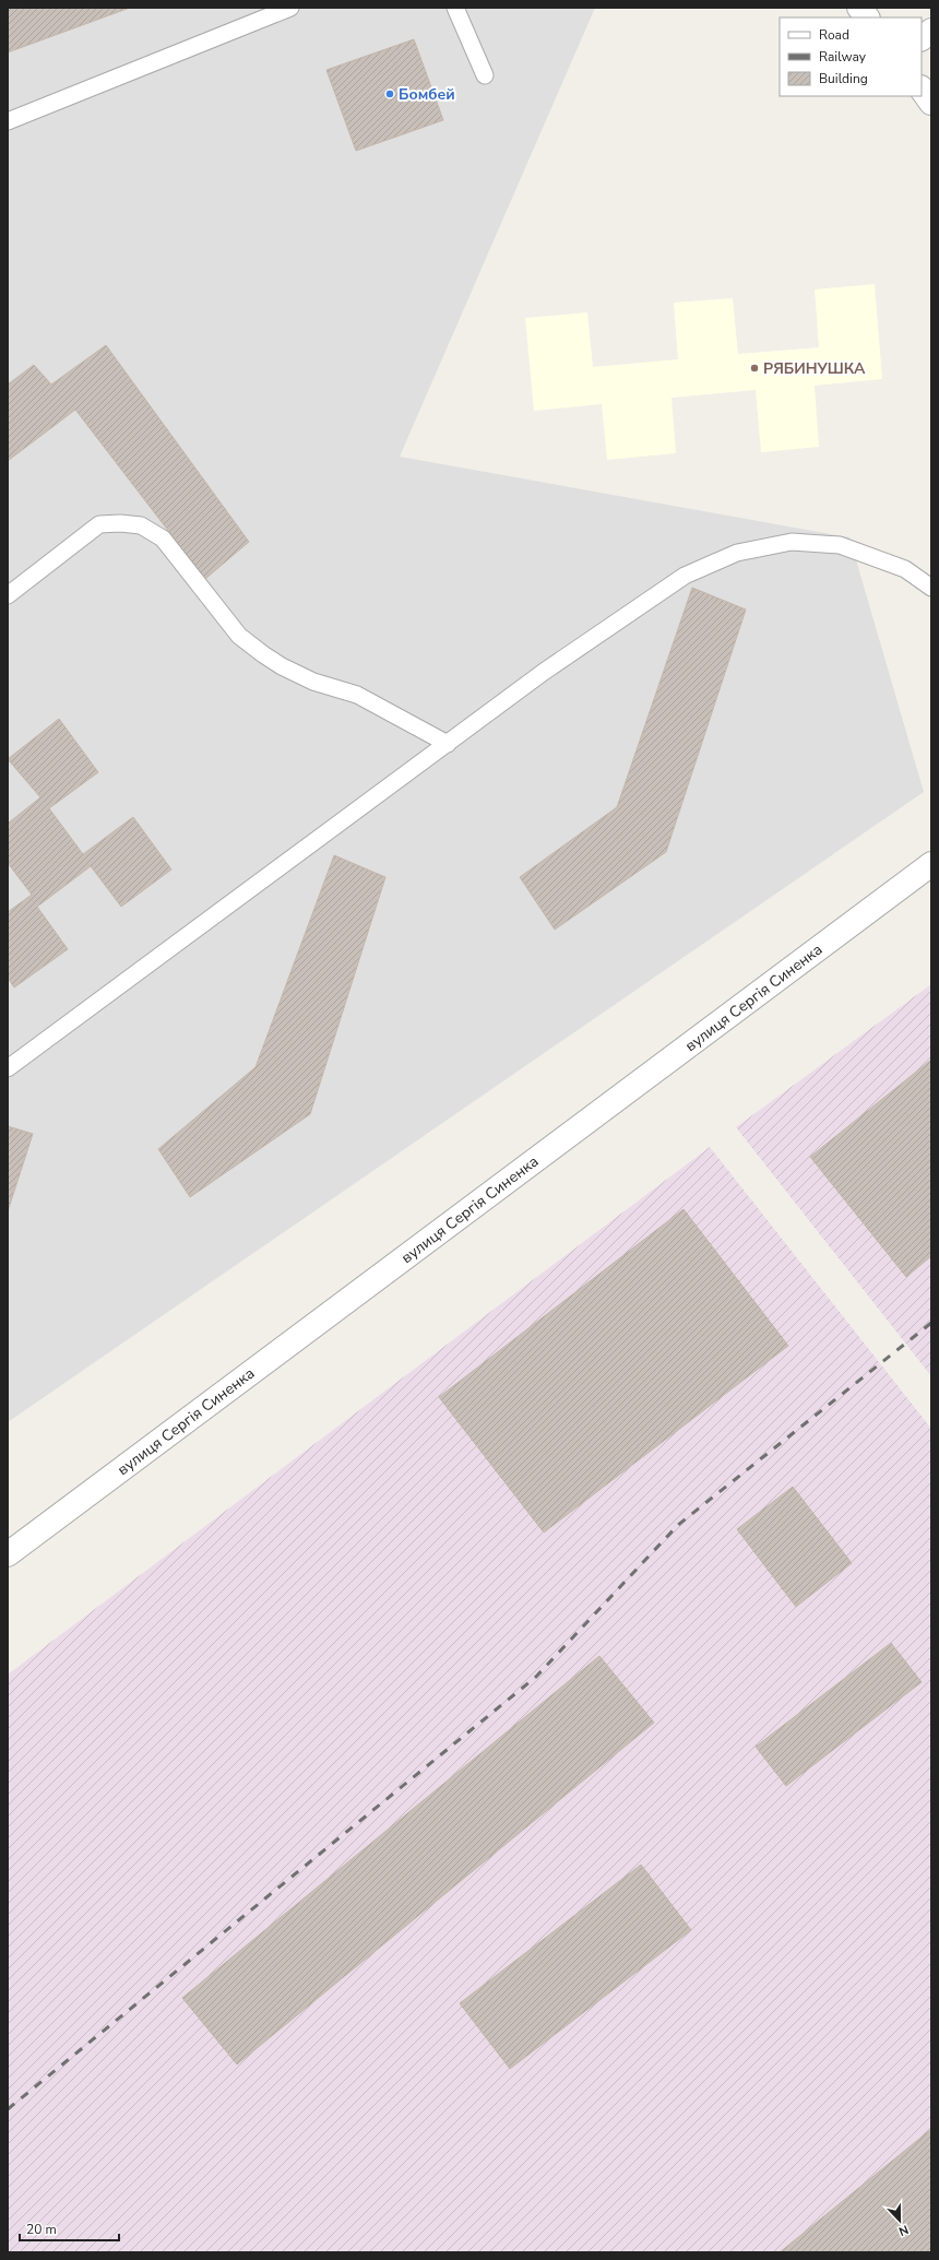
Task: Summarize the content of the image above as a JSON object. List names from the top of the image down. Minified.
{"streets":{"street":["вулиця Сергія Синенка"]},"places":["Бомбей","РЯБИНУШКА"],"legend":["Road","Railway","Building"],"scale_bar":"20 m","north":"bottom"}
